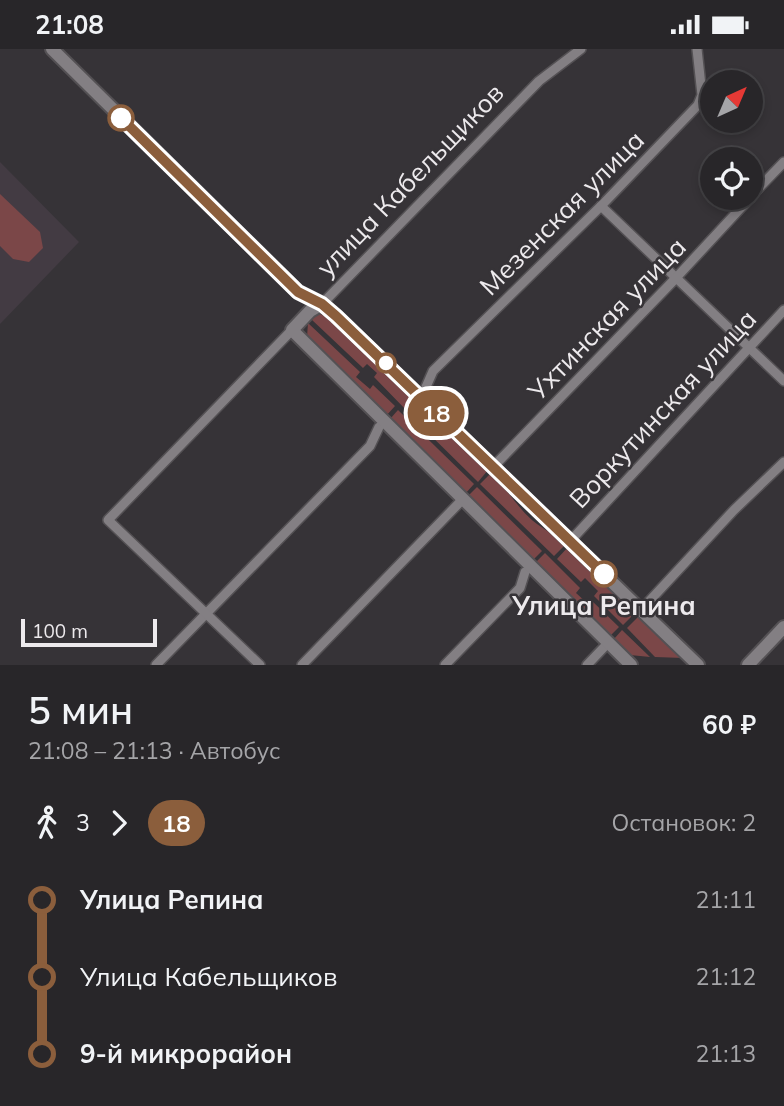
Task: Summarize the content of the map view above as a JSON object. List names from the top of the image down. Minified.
{"streets":{"street":["улица Кабельщиков","Мезенская улица","Ухтинская улица","Воркутинская улица"]},"places":["Улица Репина"],"lines":["bus line 18"],"scale_bar":"100 m","north":"top right","page":{"status":"21:08","on_map":"18","scale":"100 m","heading":["5 мин","21:08 – 21:13 · Автобус","60 ₽"],"legs":["3","18","Остановок: 2"],"list":[{"name":"Улица Репина","value":"21:11"},{"name":"Улица Кабельщиков","value":"21:12"},{"name":"9-й микрорайон","value":"21:13"}]}}
